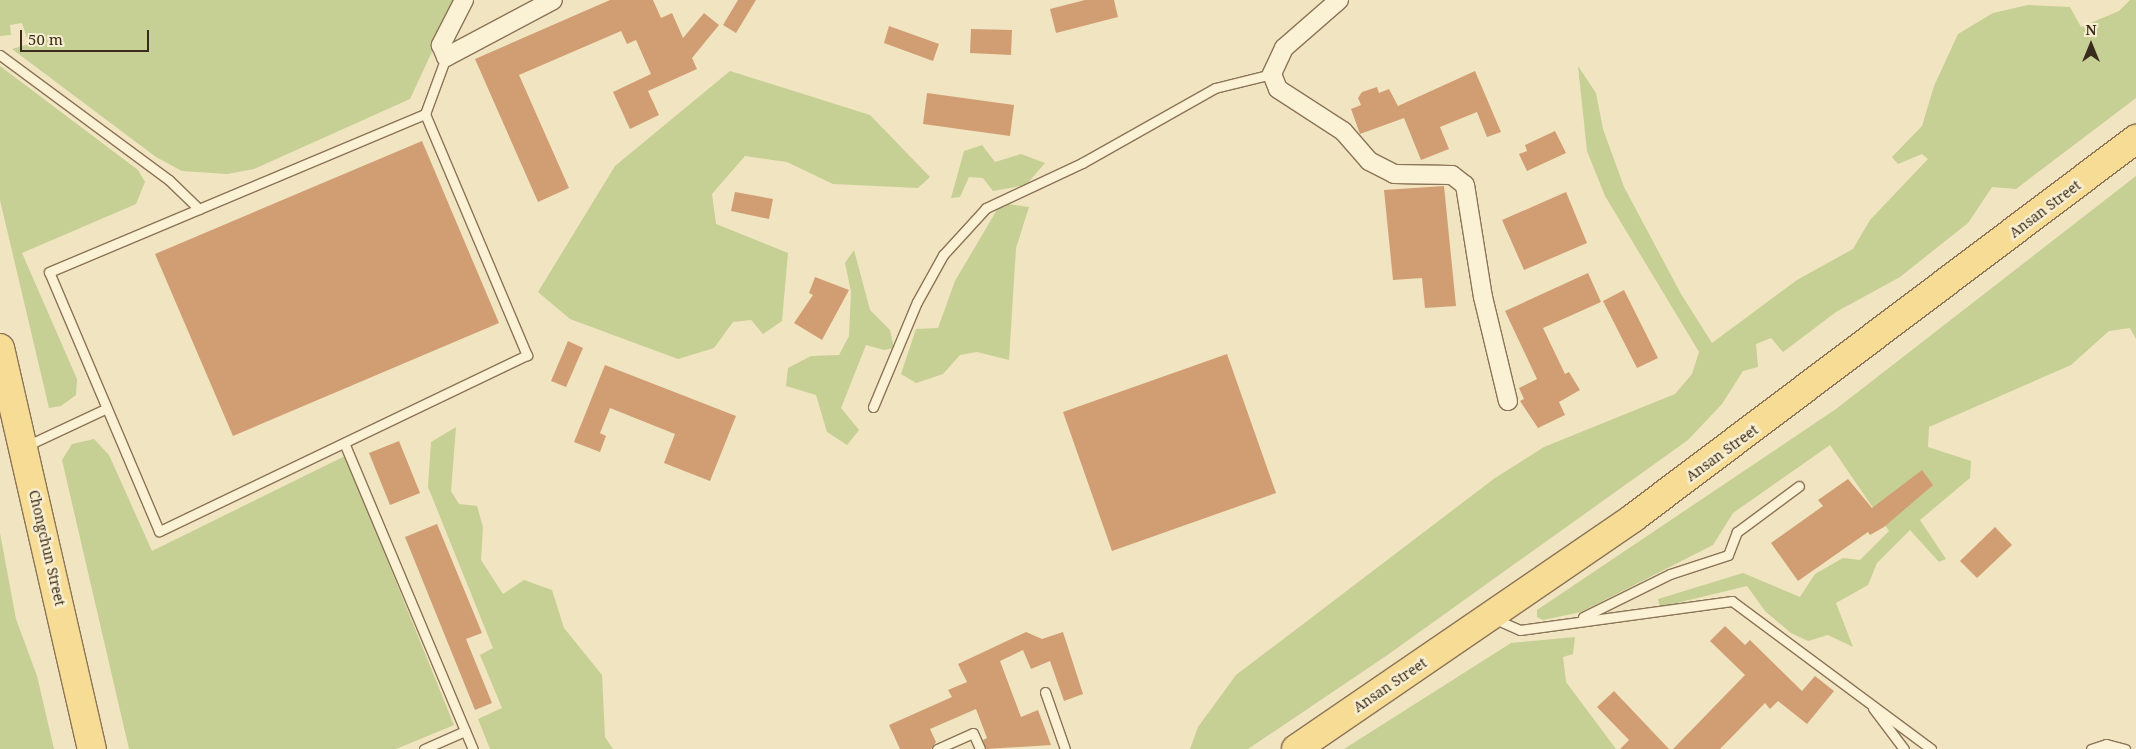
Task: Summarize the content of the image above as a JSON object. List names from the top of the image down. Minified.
{"streets":{"main road":["Ansan Street","Chongchun Street"]},"scale_bar":"50 m","north":"top"}
